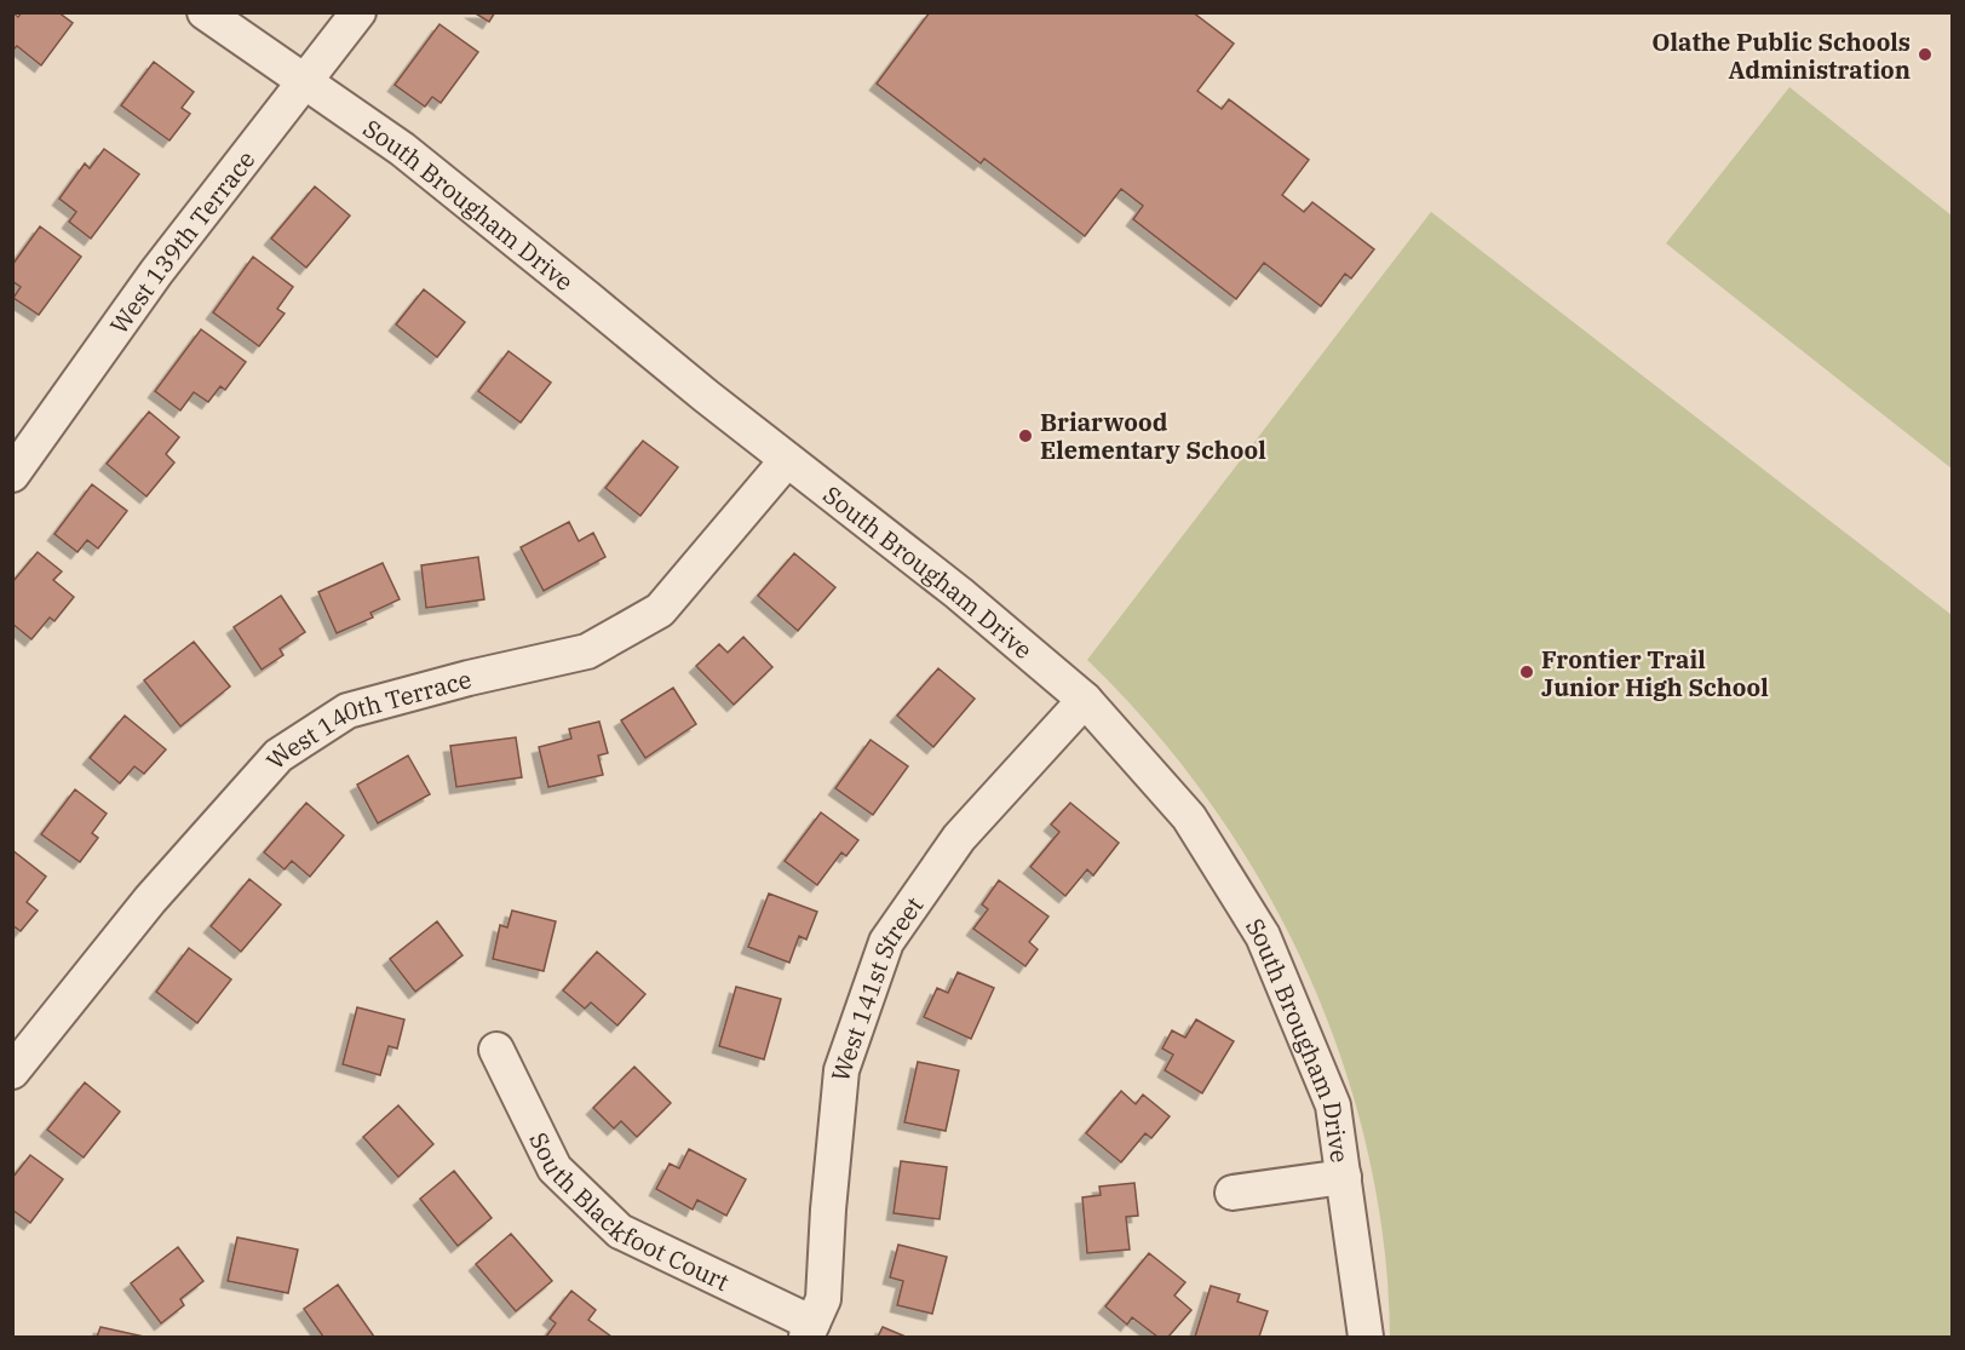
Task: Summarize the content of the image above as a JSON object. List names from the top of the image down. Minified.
{"streets":{"street":["South Brougham Drive","West 139th Terrace","West 140th Terrace","West 141st Street","South Blackfoot Court"]},"crossings":[["South Brougham Drive","West 139th Terrace"],["South Brougham Drive","West 140th Terrace"],["South Brougham Drive","West 141st Street"],["West 141st Street","South Blackfoot Court"]],"places":["Olathe Public Schools Administration","Briarwood Elementary School","Frontier Trail Junior High School"]}
